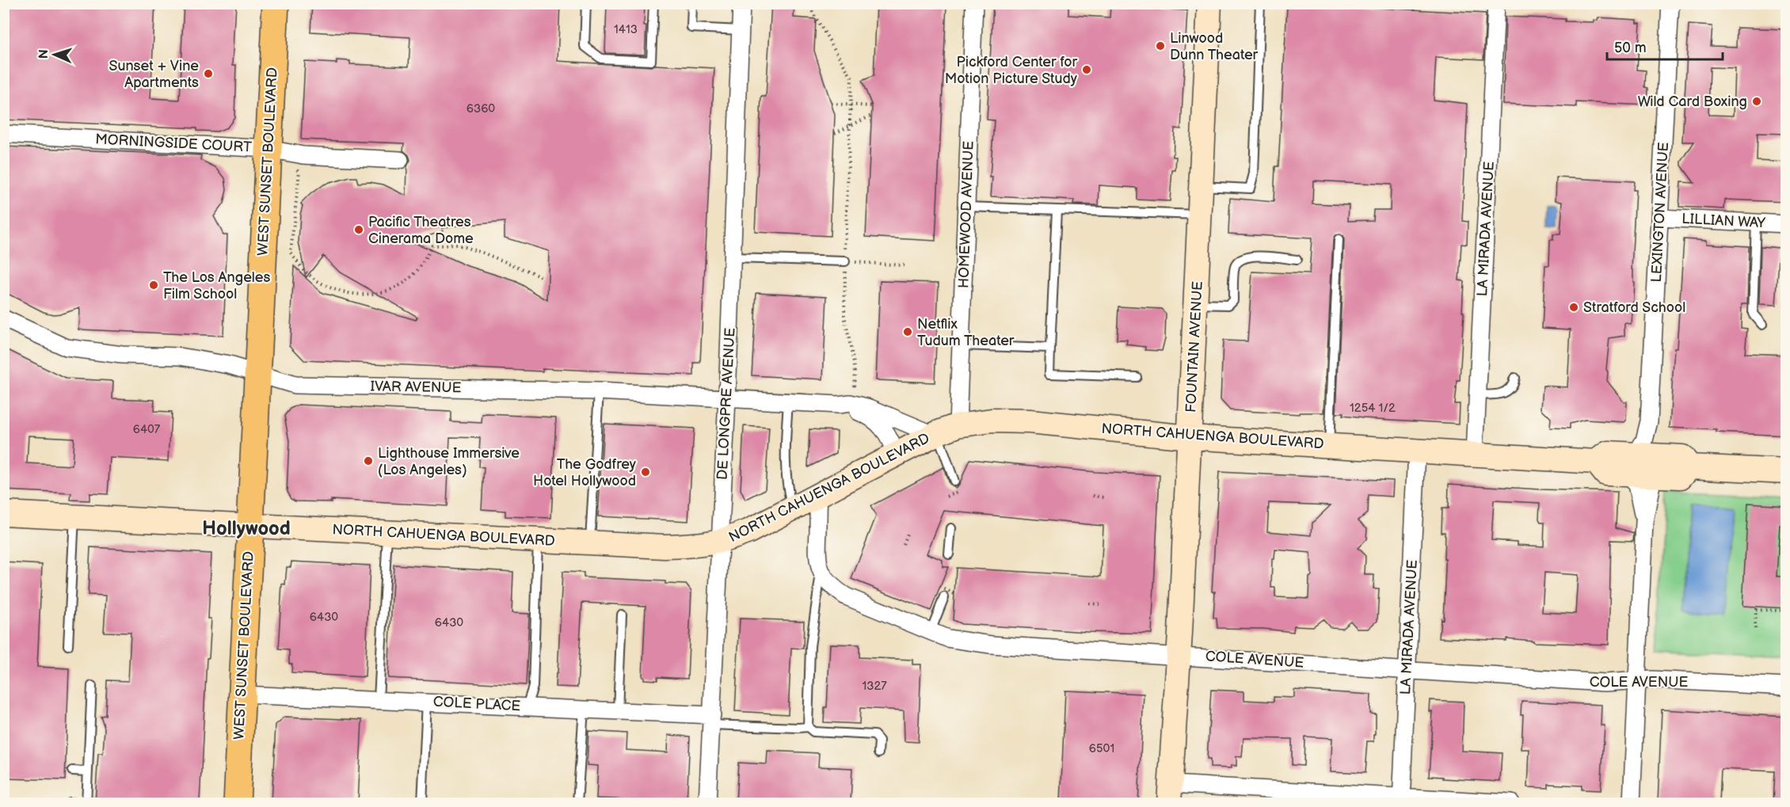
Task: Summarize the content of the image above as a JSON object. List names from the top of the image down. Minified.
{"streets":{"main road":["WEST SUNSET BOULEVARD","FOUNTAIN AVENUE","NORTH CAHUENGA BOULEVARD"],"street":["MORNINGSIDE COURT","LEXINGTON AVENUE","HOMEWOOD AVENUE","LILLIAN WAY","LA MIRADA AVENUE","IVAR AVENUE","DE LONGPRE AVENUE","COLE AVENUE","COLE PLACE"]},"crossings":[["MORNINGSIDE COURT","WEST SUNSET BOULEVARD"],["WEST SUNSET BOULEVARD","IVAR AVENUE"],["WEST SUNSET BOULEVARD","NORTH CAHUENGA BOULEVARD"],["WEST SUNSET BOULEVARD","COLE PLACE"],["LEXINGTON AVENUE","LILLIAN WAY"],["LEXINGTON AVENUE","NORTH CAHUENGA BOULEVARD"],["LEXINGTON AVENUE","COLE AVENUE"],["HOMEWOOD AVENUE","IVAR AVENUE"],["HOMEWOOD AVENUE","NORTH CAHUENGA BOULEVARD"],["LA MIRADA AVENUE","NORTH CAHUENGA BOULEVARD"],["LA MIRADA AVENUE","COLE AVENUE"],["FOUNTAIN AVENUE","NORTH CAHUENGA BOULEVARD"],["FOUNTAIN AVENUE","COLE AVENUE"],["IVAR AVENUE","DE LONGPRE AVENUE"],["IVAR AVENUE","NORTH CAHUENGA BOULEVARD"],["DE LONGPRE AVENUE","NORTH CAHUENGA BOULEVARD"],["DE LONGPRE AVENUE","COLE PLACE"],["NORTH CAHUENGA BOULEVARD","COLE AVENUE"]],"districts":["Hollywood"],"places":["Linwood Dunn Theater","Pickford Center for Motion Picture Study","Sunset + Vine Apartments","Wild Card Boxing","Pacific Theatres Cinerama Dome","The Los Angeles Film School","Stratford School","Netflix Tudum Theater","Lighthouse Immersive (Los Angeles)","The Godfrey Hotel Hollywood"],"house_numbers":["1413","6360","1254 1/2","6407","6430","6430","1327","6501"],"scale_bar":"50 m","north":"left"}
